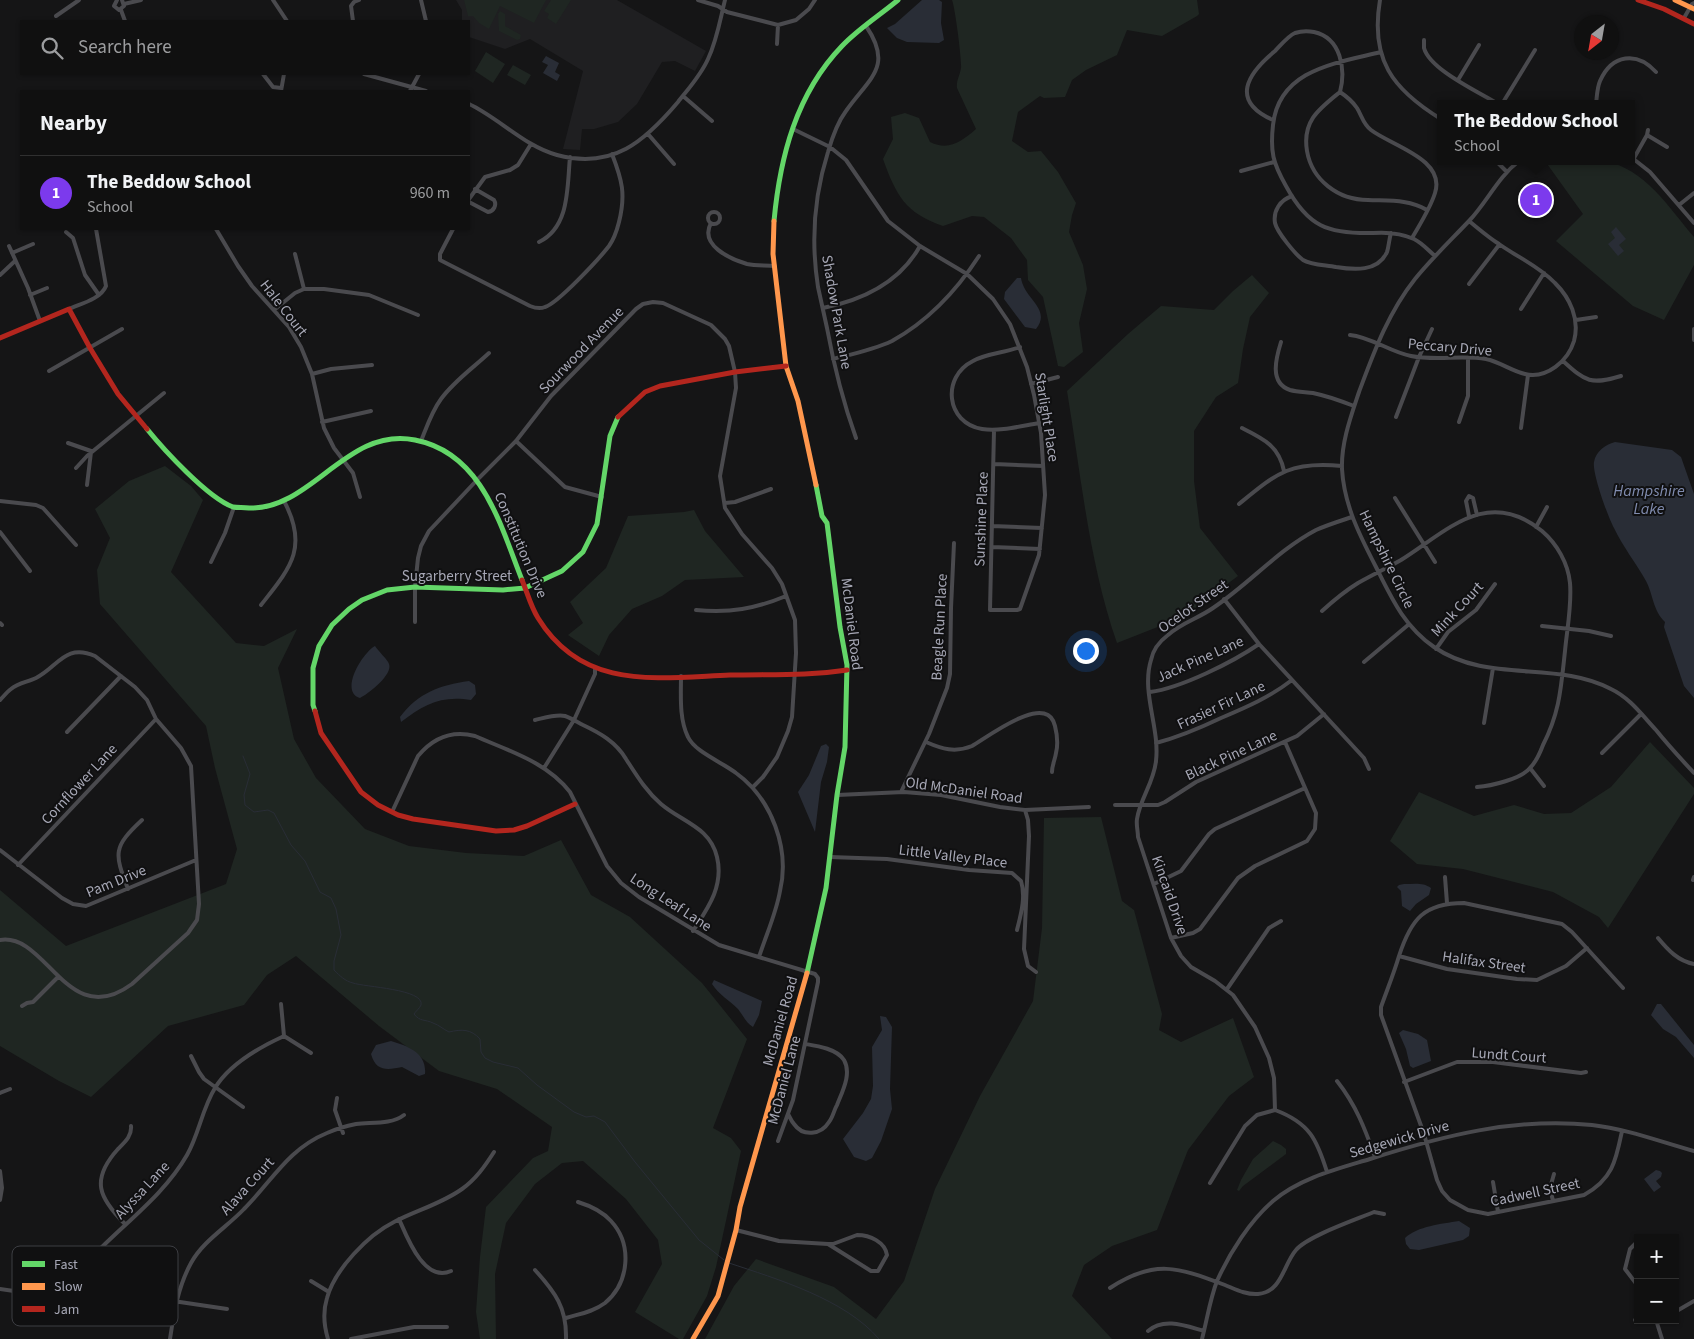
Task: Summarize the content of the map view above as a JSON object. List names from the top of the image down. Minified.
{"streets":{"street":["Hale Court","Shadow Park Lane","Peccary Drive","Sourwood Avenue","Starlight Place","Sunshine Place","Constitution Drive","Hampshire Circle","Sugarberry Street","Ocelot Street","Mink Court","McDaniel Road","Beagle Run Place","Jack Pine Lane","Frasier Fir Lane","Black Pine Lane","Cornflower Lane","Old McDaniel Road","Little Valley Place","Pam Drive","Kincaid Drive","Long Leaf Lane","Halifax Street","Lundt Court","McDaniel Lane","Sedgewick Drive","Alava Court","Alyssa Lane","Cadwell Street"]},"crossings":[["Hale Court","Constitution Drive"],["Shadow Park Lane","Starlight Place"],["Shadow Park Lane","McDaniel Road"],["Peccary Drive","Hampshire Circle"],["Sourwood Avenue","Constitution Drive"],["Sourwood Avenue","Sugarberry Street"],["Starlight Place","Sunshine Place"],["Starlight Place","McDaniel Road"],["Constitution Drive","Sugarberry Street"],["Constitution Drive","McDaniel Road"],["Hampshire Circle","Ocelot Street"],["Hampshire Circle","Mink Court"],["Sugarberry Street","McDaniel Road"],["Sugarberry Street","Long Leaf Lane"],["Ocelot Street","Jack Pine Lane"],["Ocelot Street","Frasier Fir Lane"],["Ocelot Street","Kincaid Drive"],["McDaniel Road","Old McDaniel Road"],["McDaniel Road","Little Valley Place"],["McDaniel Road","Long Leaf Lane"],["McDaniel Road","McDaniel Lane"],["Beagle Run Place","Old McDaniel Road"],["Frasier Fir Lane","Kincaid Drive"],["Black Pine Lane","Kincaid Drive"],["Cornflower Lane","Pam Drive"],["Long Leaf Lane","McDaniel Lane"],["Halifax Street","Cadwell Street"],["Lundt Court","Cadwell Street"],["Sedgewick Drive","Cadwell Street"]],"water":["Hampshire Lake"],"legend":["Fast","Slow","Jam"],"north":"bottom left","page":{"search":"Search here","heading":"Nearby","popup":["The Beddow School","School"],"list":[{"mark":"1","name":"The Beddow School","note":"School","value":"960 m"}],"pins":"1","map_buttons":["+","−"]}}
